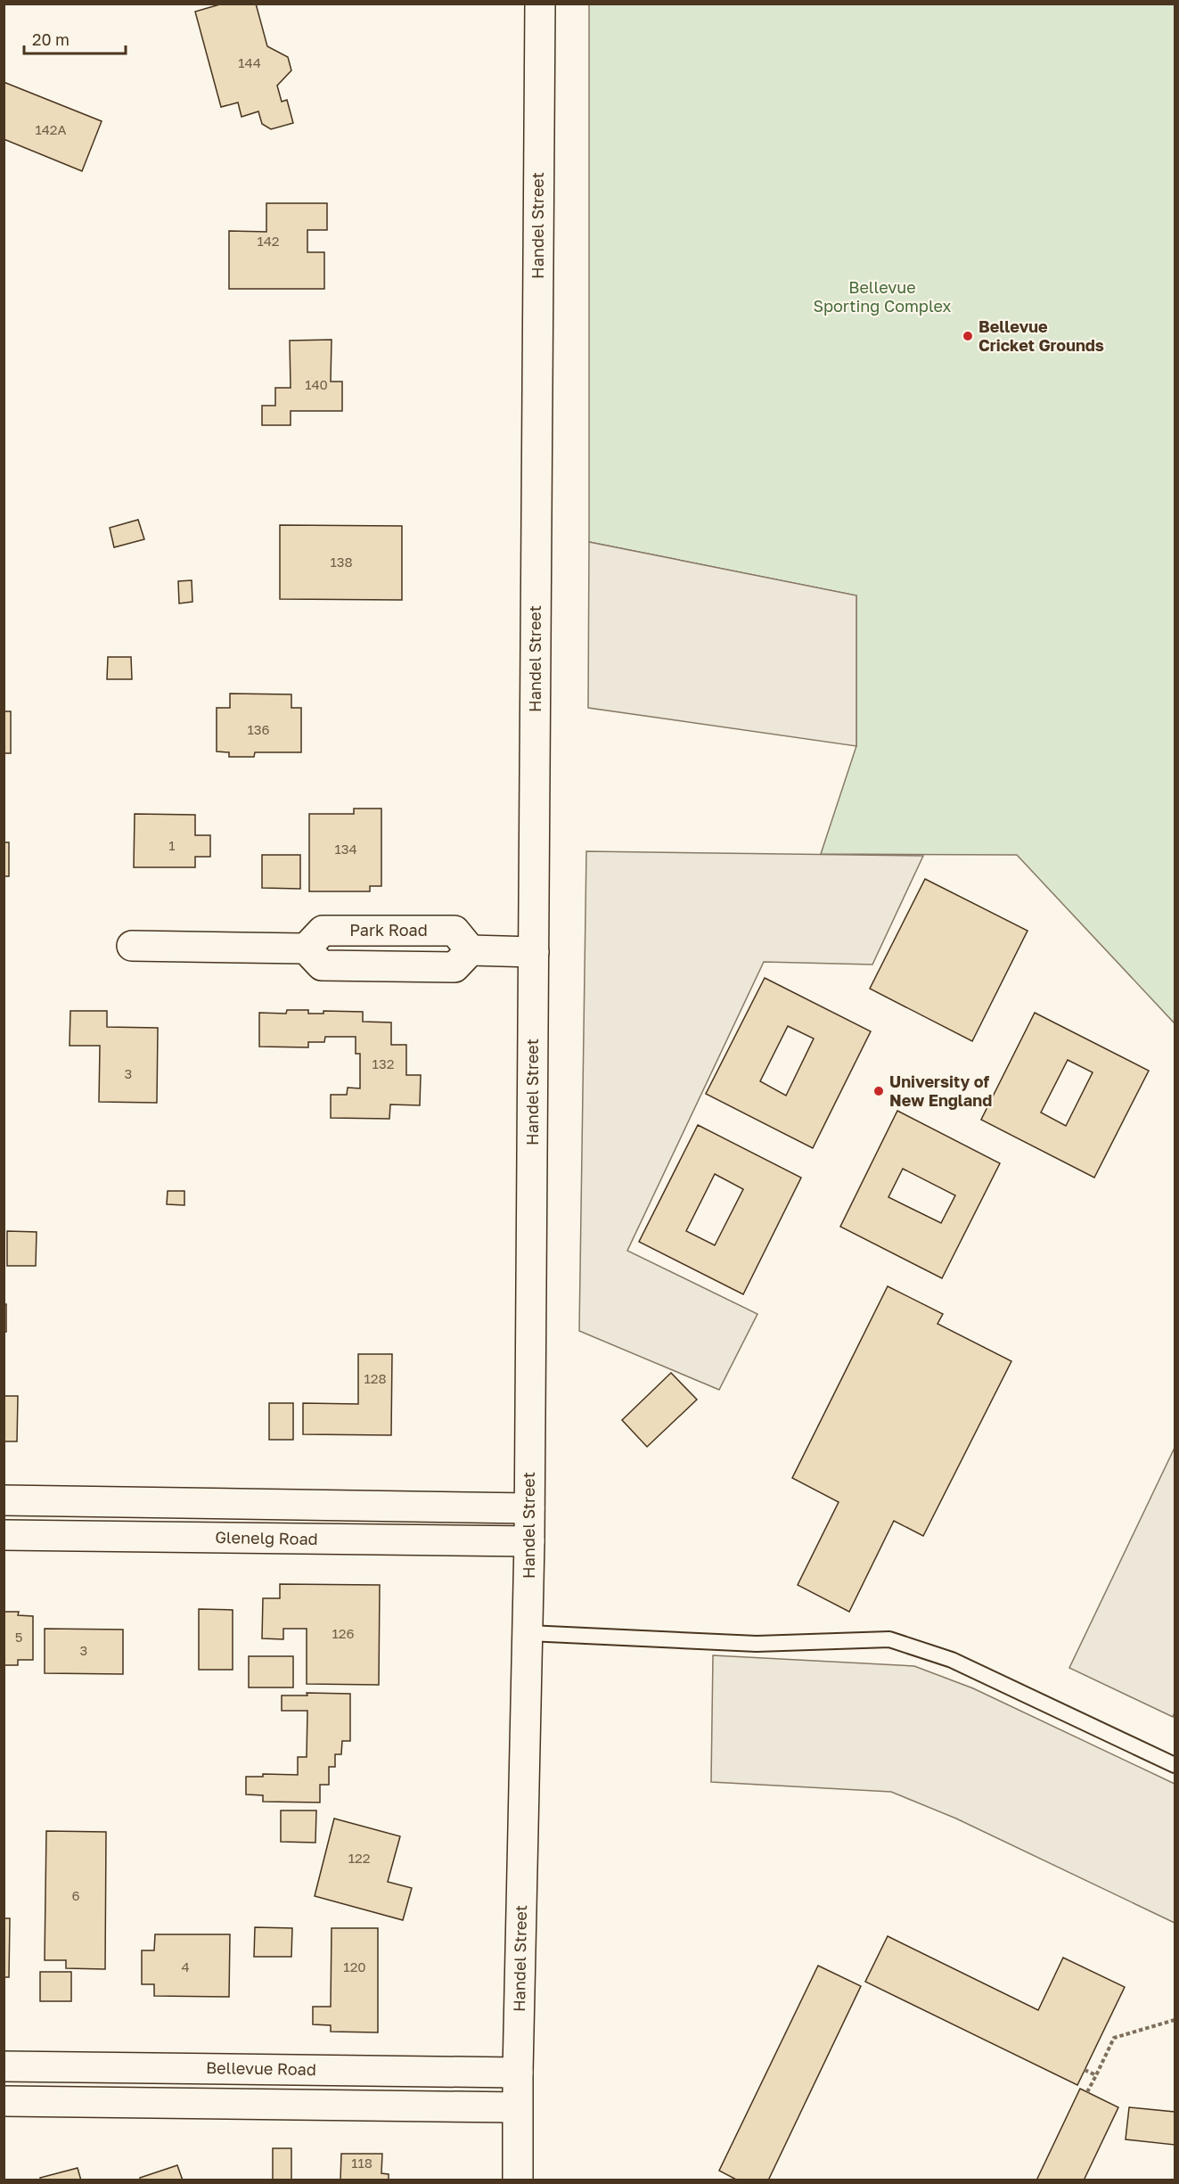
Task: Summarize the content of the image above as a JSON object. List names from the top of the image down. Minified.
{"streets":{"street":["Handel Street","Park Road","Glenelg Road","Bellevue Road"]},"crossings":[["Handel Street","Park Road"],["Handel Street","Glenelg Road"],["Handel Street","Bellevue Road"]],"parks":["Bellevue Sporting Complex"],"places":["Bellevue Cricket Grounds","University of New England"],"house_numbers":["144","142A","142","140","138","136","1","134","132","3","128","126","5","3","122","6","4","120","118"],"scale_bar":"20 m"}
